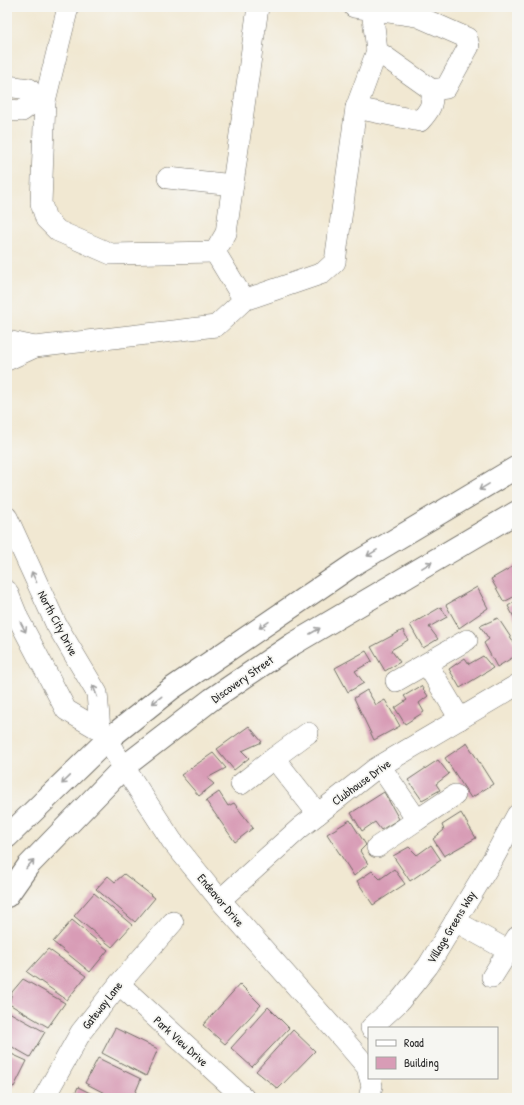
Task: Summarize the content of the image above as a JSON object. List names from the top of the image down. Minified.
{"streets":{"main road":["Discovery Street"],"street":["North City Drive","Clubhouse Drive","Endeavor Drive","Village Greens Way","Gateway Lane","Park View Drive"]},"crossings":[["North City Drive","Endeavor Drive"],["Discovery Street","Endeavor Drive"],["Clubhouse Drive","Endeavor Drive"],["Endeavor Drive","Village Greens Way"],["Gateway Lane","Park View Drive"]],"legend":["Road","Building"]}
